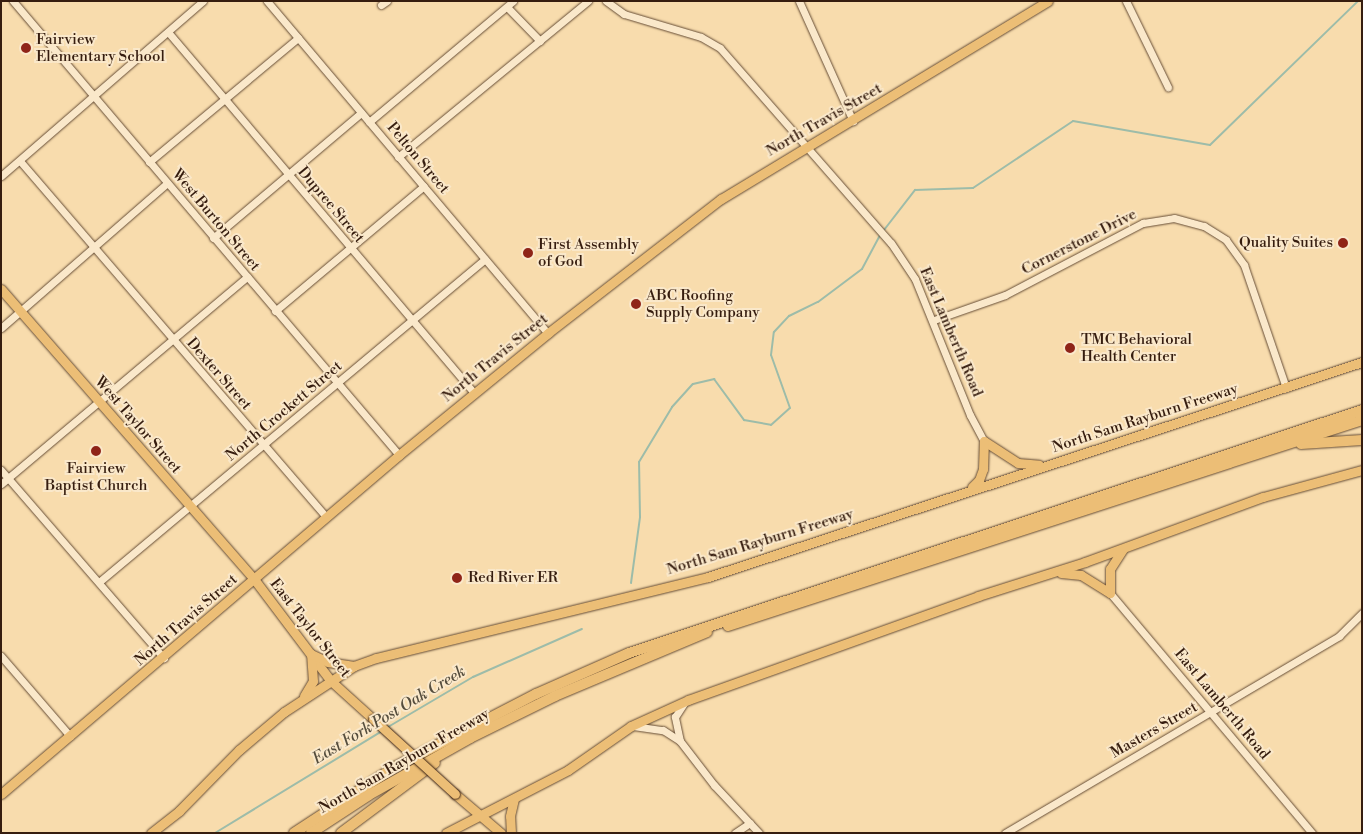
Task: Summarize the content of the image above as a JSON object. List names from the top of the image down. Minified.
{"streets":{"highway":["North Sam Rayburn Freeway"],"main road":["North Travis Street","West Taylor Street","East Taylor Street"],"street":["Pelton Street","Dupree Street","West Burton Street","Cornerstone Drive","East Lamberth Road","Dexter Street","North Crockett Street","Masters Street"]},"crossings":[["North Travis Street","Pelton Street"],["North Travis Street","Dupree Street"],["North Travis Street","West Burton Street"],["North Travis Street","East Lamberth Road"],["North Travis Street","Dexter Street"],["North Travis Street","West Taylor Street"],["North Travis Street","East Taylor Street"],["Pelton Street","North Crockett Street"],["Dupree Street","North Crockett Street"],["West Burton Street","North Crockett Street"],["Cornerstone Drive","East Lamberth Road"],["Cornerstone Drive","North Sam Rayburn Freeway"],["East Lamberth Road","Masters Street"],["Dexter Street","North Crockett Street"],["North Crockett Street","West Taylor Street"],["North Sam Rayburn Freeway","East Taylor Street"],["West Taylor Street","East Taylor Street"]],"water":["East Fork Post Oak Creek"],"places":["Fairview Elementary School","Quality Suites","First Assembly of God","ABC Roofing Supply Company","TMC Behavioral Health Center","Fairview Baptist Church","Red River ER"]}
